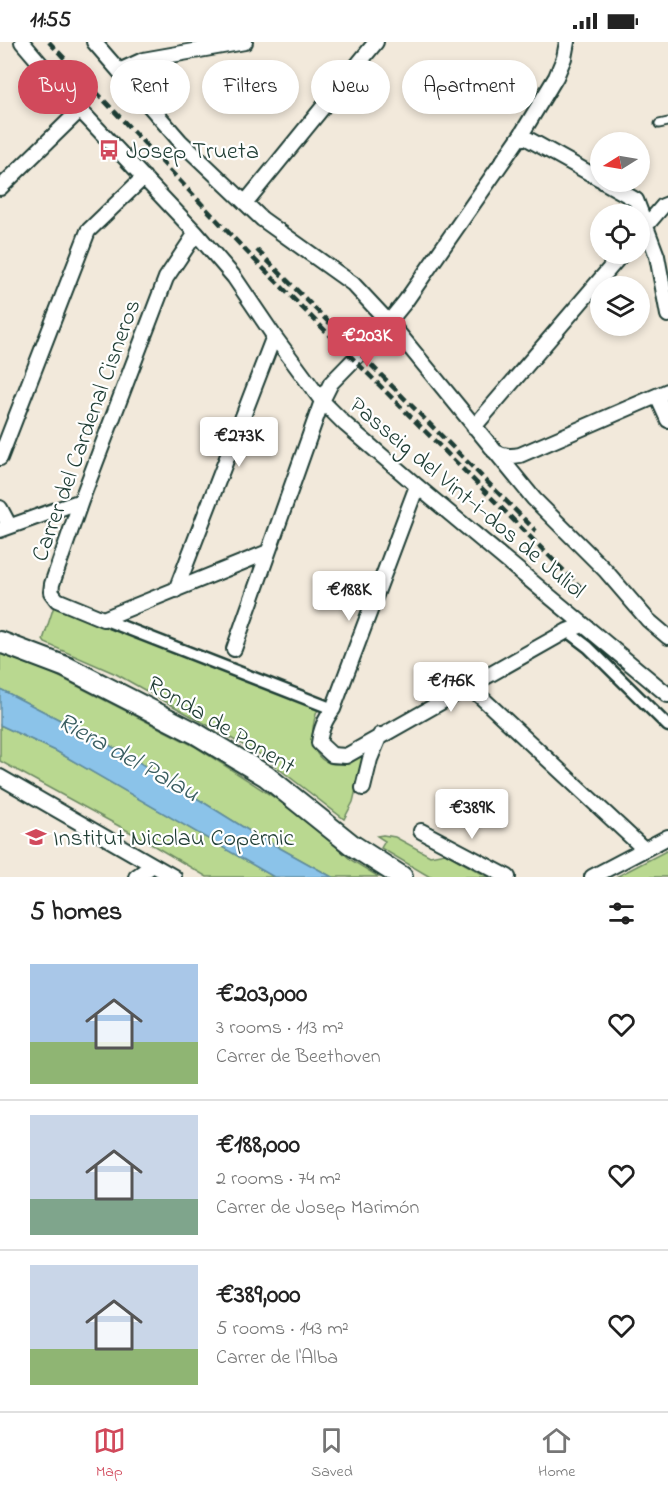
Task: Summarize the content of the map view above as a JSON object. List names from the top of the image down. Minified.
{"streets":{"main road":["Ronda de Ponent"],"street":["Carrer del Cardenal Cisneros","Passeig del Vint-i-dos de Juliol"]},"crossings":[["Carrer del Cardenal Cisneros","Passeig del Vint-i-dos de Juliol"]],"water":["Riera del Palau"],"places":{"bus stop":["Josep Trueta"],"school or university":["Institut Nicolau Copèrnic"]},"north":"left","page":{"status":"11:55","chip":["Buy","Rent","Filters","New","Apartment"],"price":["€203K","€273K","€188K","€176K","€389K"],"heading":"5 homes","list":[{"name":"€203,000","note":"3 rooms · 113 m² · Carrer de Beethoven"},{"name":"€188,000","note":"2 rooms · 74 m² · Carrer de Josep Marimón"},{"name":"€389,000","note":"5 rooms · 143 m² · Carrer de l'Alba"}],"tabs":["Map","Saved","Home"]}}
